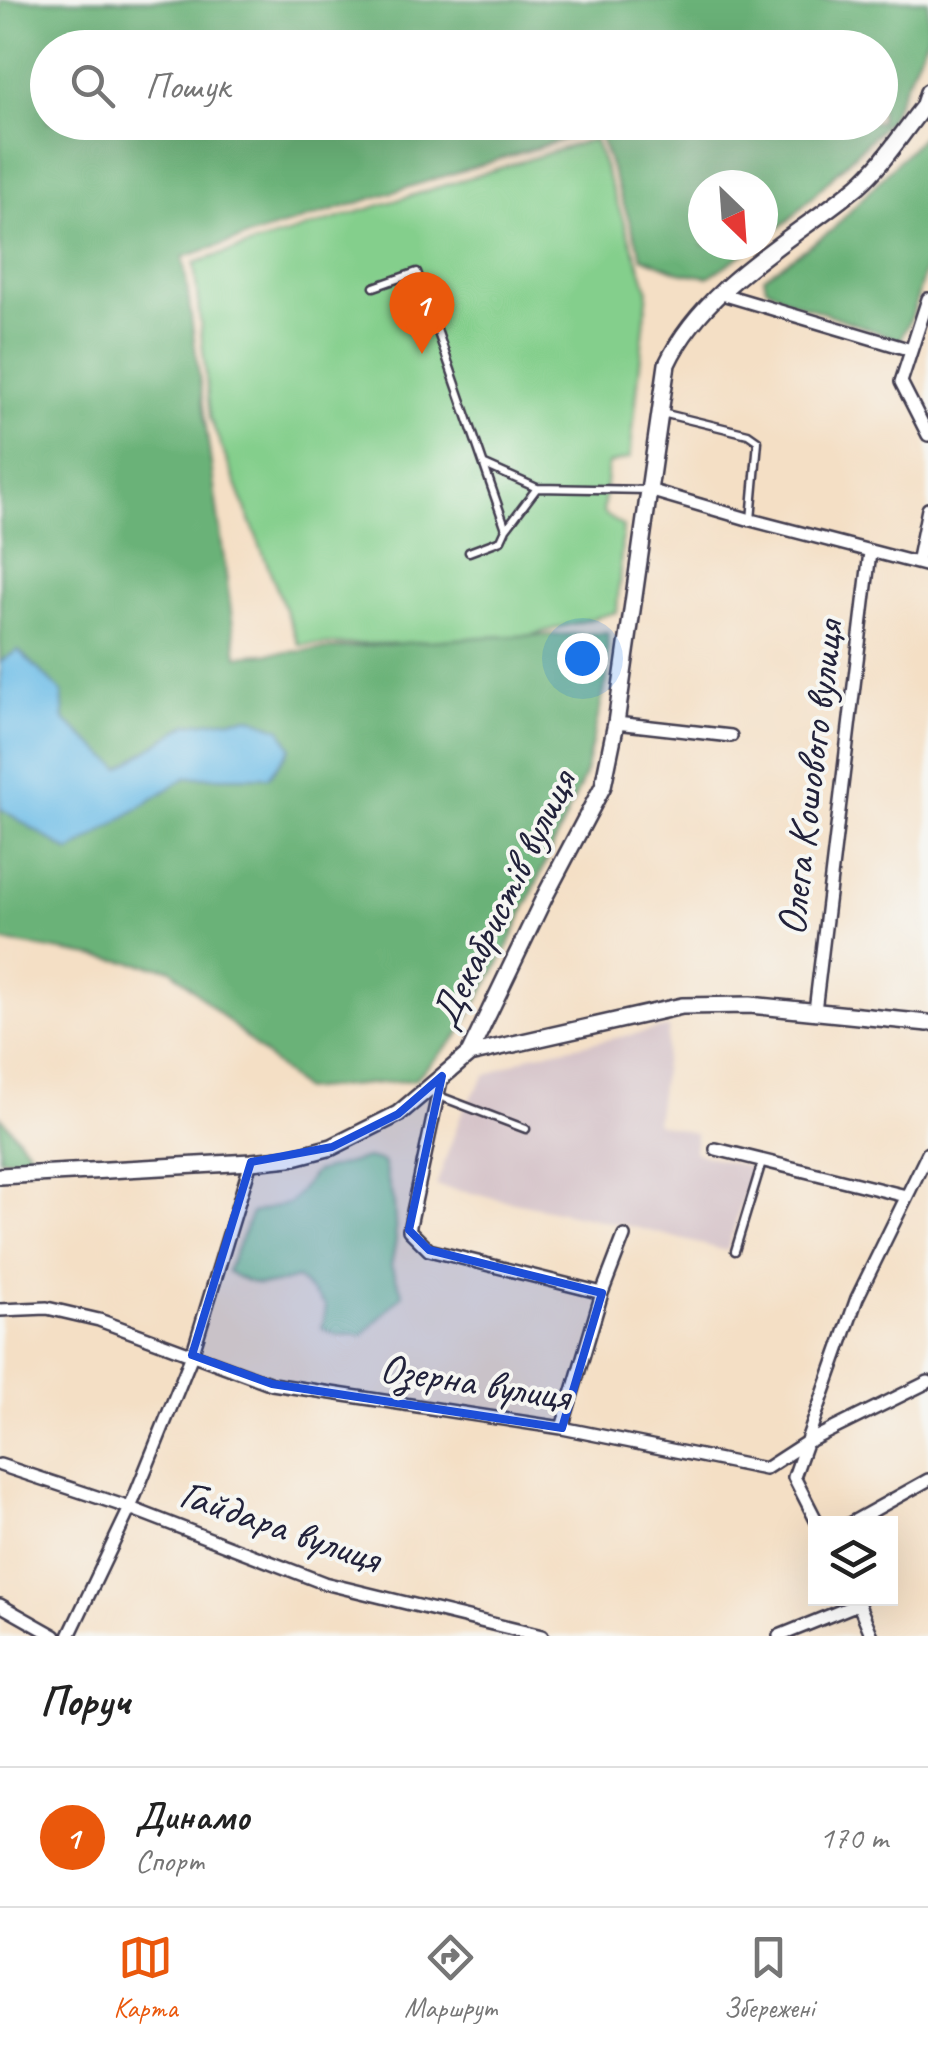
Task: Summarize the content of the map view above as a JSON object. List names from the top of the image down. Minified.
{"streets":{"street":["Олега Кошового вулиця","Декабристів вулиця","Озерна вулиця","Гайдара вулиця"]},"north":"bottom right","page":{"search":"Пошук","pins":"1","heading":"Поруч","list":[{"mark":"1","name":"Динамо","note":"Спорт","value":"170 m"}],"nav":["Карта","Маршрут","Збережені"]}}
